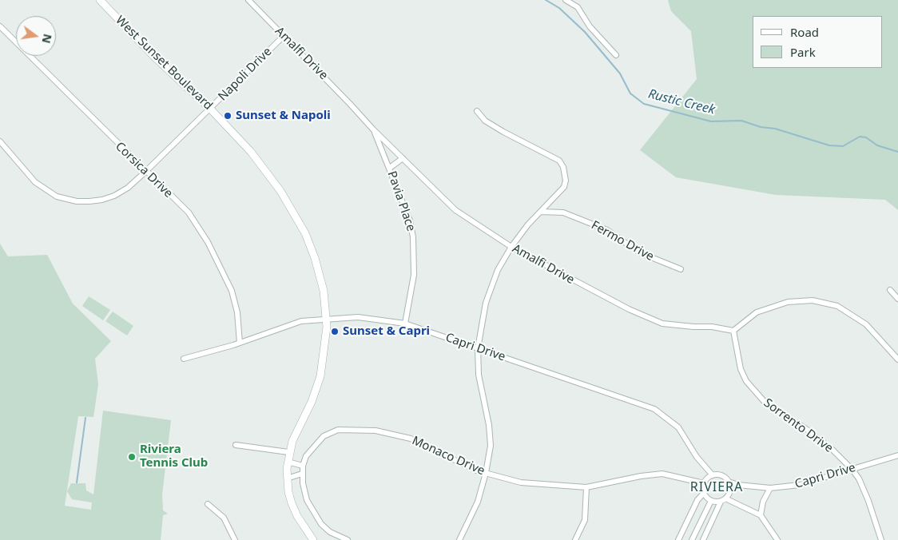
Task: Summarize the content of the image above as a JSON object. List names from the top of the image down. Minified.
{"streets":{"main road":["West Sunset Boulevard"],"street":["Amalfi Drive","Napoli Drive","Corsica Drive","Pavia Place","Fermo Drive","Capri Drive","Sorrento Drive","Monaco Drive"]},"crossings":[["Amalfi Drive","Napoli Drive"],["Amalfi Drive","Pavia Place"],["Amalfi Drive","Sorrento Drive"],["West Sunset Boulevard","Napoli Drive"],["West Sunset Boulevard","Capri Drive"],["Napoli Drive","Corsica Drive"],["Corsica Drive","Capri Drive"],["Pavia Place","Capri Drive"],["Capri Drive","Sorrento Drive"],["Capri Drive","Monaco Drive"]],"districts":["RIVIERA"],"water":["Rustic Creek"],"places":["Sunset & Napoli","Sunset & Capri","Riviera Tennis Club"],"legend":["Road","Park"],"north":"right"}
